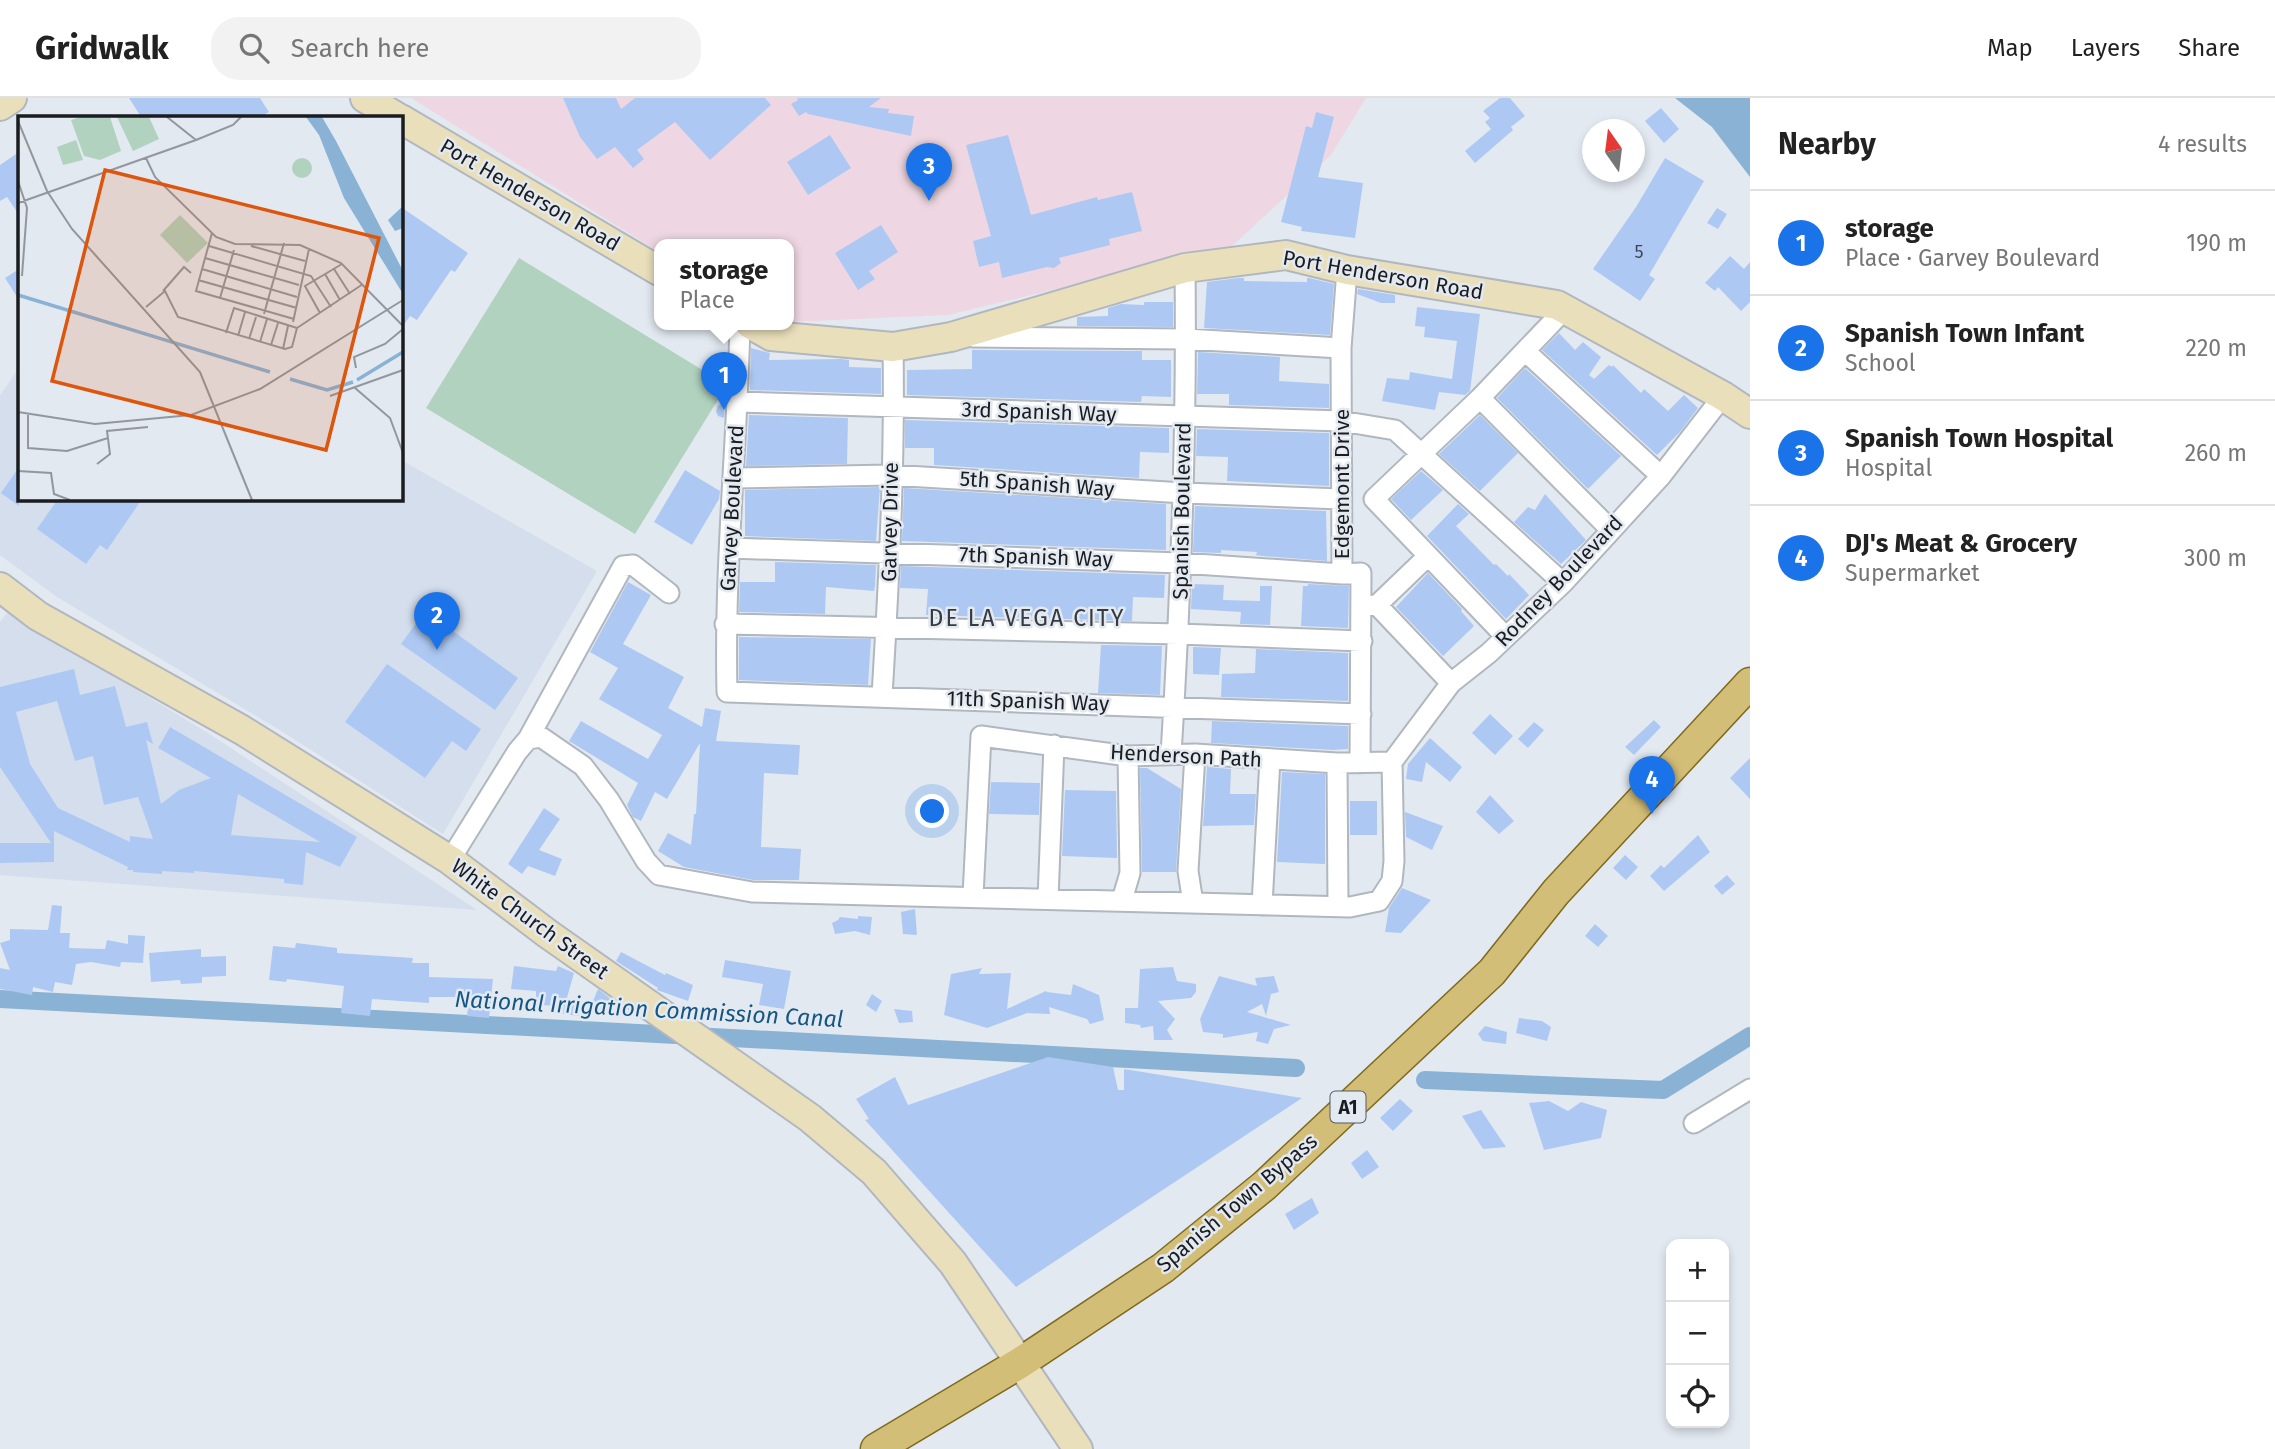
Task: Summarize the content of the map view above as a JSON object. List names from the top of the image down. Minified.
{"streets":{"main road":["A1","Spanish Town Bypass"],"street":["Port Henderson Road","3rd Spanish Way","5th Spanish Way","Edgemont Drive","Garvey Boulevard","Spanish Boulevard","Garvey Drive","7th Spanish Way","Rodney Boulevard","11th Spanish Way","Henderson Path","White Church Street"]},"crossings":[["Port Henderson Road","Edgemont Drive"],["Port Henderson Road","Spanish Boulevard"],["Port Henderson Road","Garvey Drive"],["Port Henderson Road","Rodney Boulevard"],["3rd Spanish Way","Edgemont Drive"],["3rd Spanish Way","Garvey Boulevard"],["3rd Spanish Way","Spanish Boulevard"],["3rd Spanish Way","Garvey Drive"],["3rd Spanish Way","Rodney Boulevard"],["5th Spanish Way","Edgemont Drive"],["5th Spanish Way","Garvey Boulevard"],["5th Spanish Way","Spanish Boulevard"],["5th Spanish Way","Garvey Drive"],["Edgemont Drive","7th Spanish Way"],["Edgemont Drive","11th Spanish Way"],["Edgemont Drive","Henderson Path"],["Garvey Boulevard","7th Spanish Way"],["Garvey Boulevard","11th Spanish Way"],["Spanish Boulevard","7th Spanish Way"],["Spanish Boulevard","11th Spanish Way"],["Spanish Boulevard","Henderson Path"],["Garvey Drive","7th Spanish Way"],["Garvey Drive","11th Spanish Way"],["Rodney Boulevard","Henderson Path"],["White Church Street","Spanish Town Bypass"]],"districts":["DE LA VEGA CITY"],"water":["National Irrigation Commission Canal"],"house_numbers":["5"],"north":"top","page":{"header":"Gridwalk","search":"Search here","nav":["Map","Layers","Share"],"heading":["Nearby","4 results"],"pins":["3","1","2","4"],"list":[{"mark":"1","name":"storage","note":"Place · Garvey Boulevard","value":"190 m"},{"mark":"2","name":"Spanish Town Infant","note":"School","value":"220 m"},{"mark":"3","name":"Spanish Town Hospital","note":"Hospital","value":"260 m"},{"mark":"4","name":"DJ's Meat & Grocery","note":"Supermarket","value":"300 m"}],"popup":["storage","Place"],"map_buttons":["+","−"]}}
